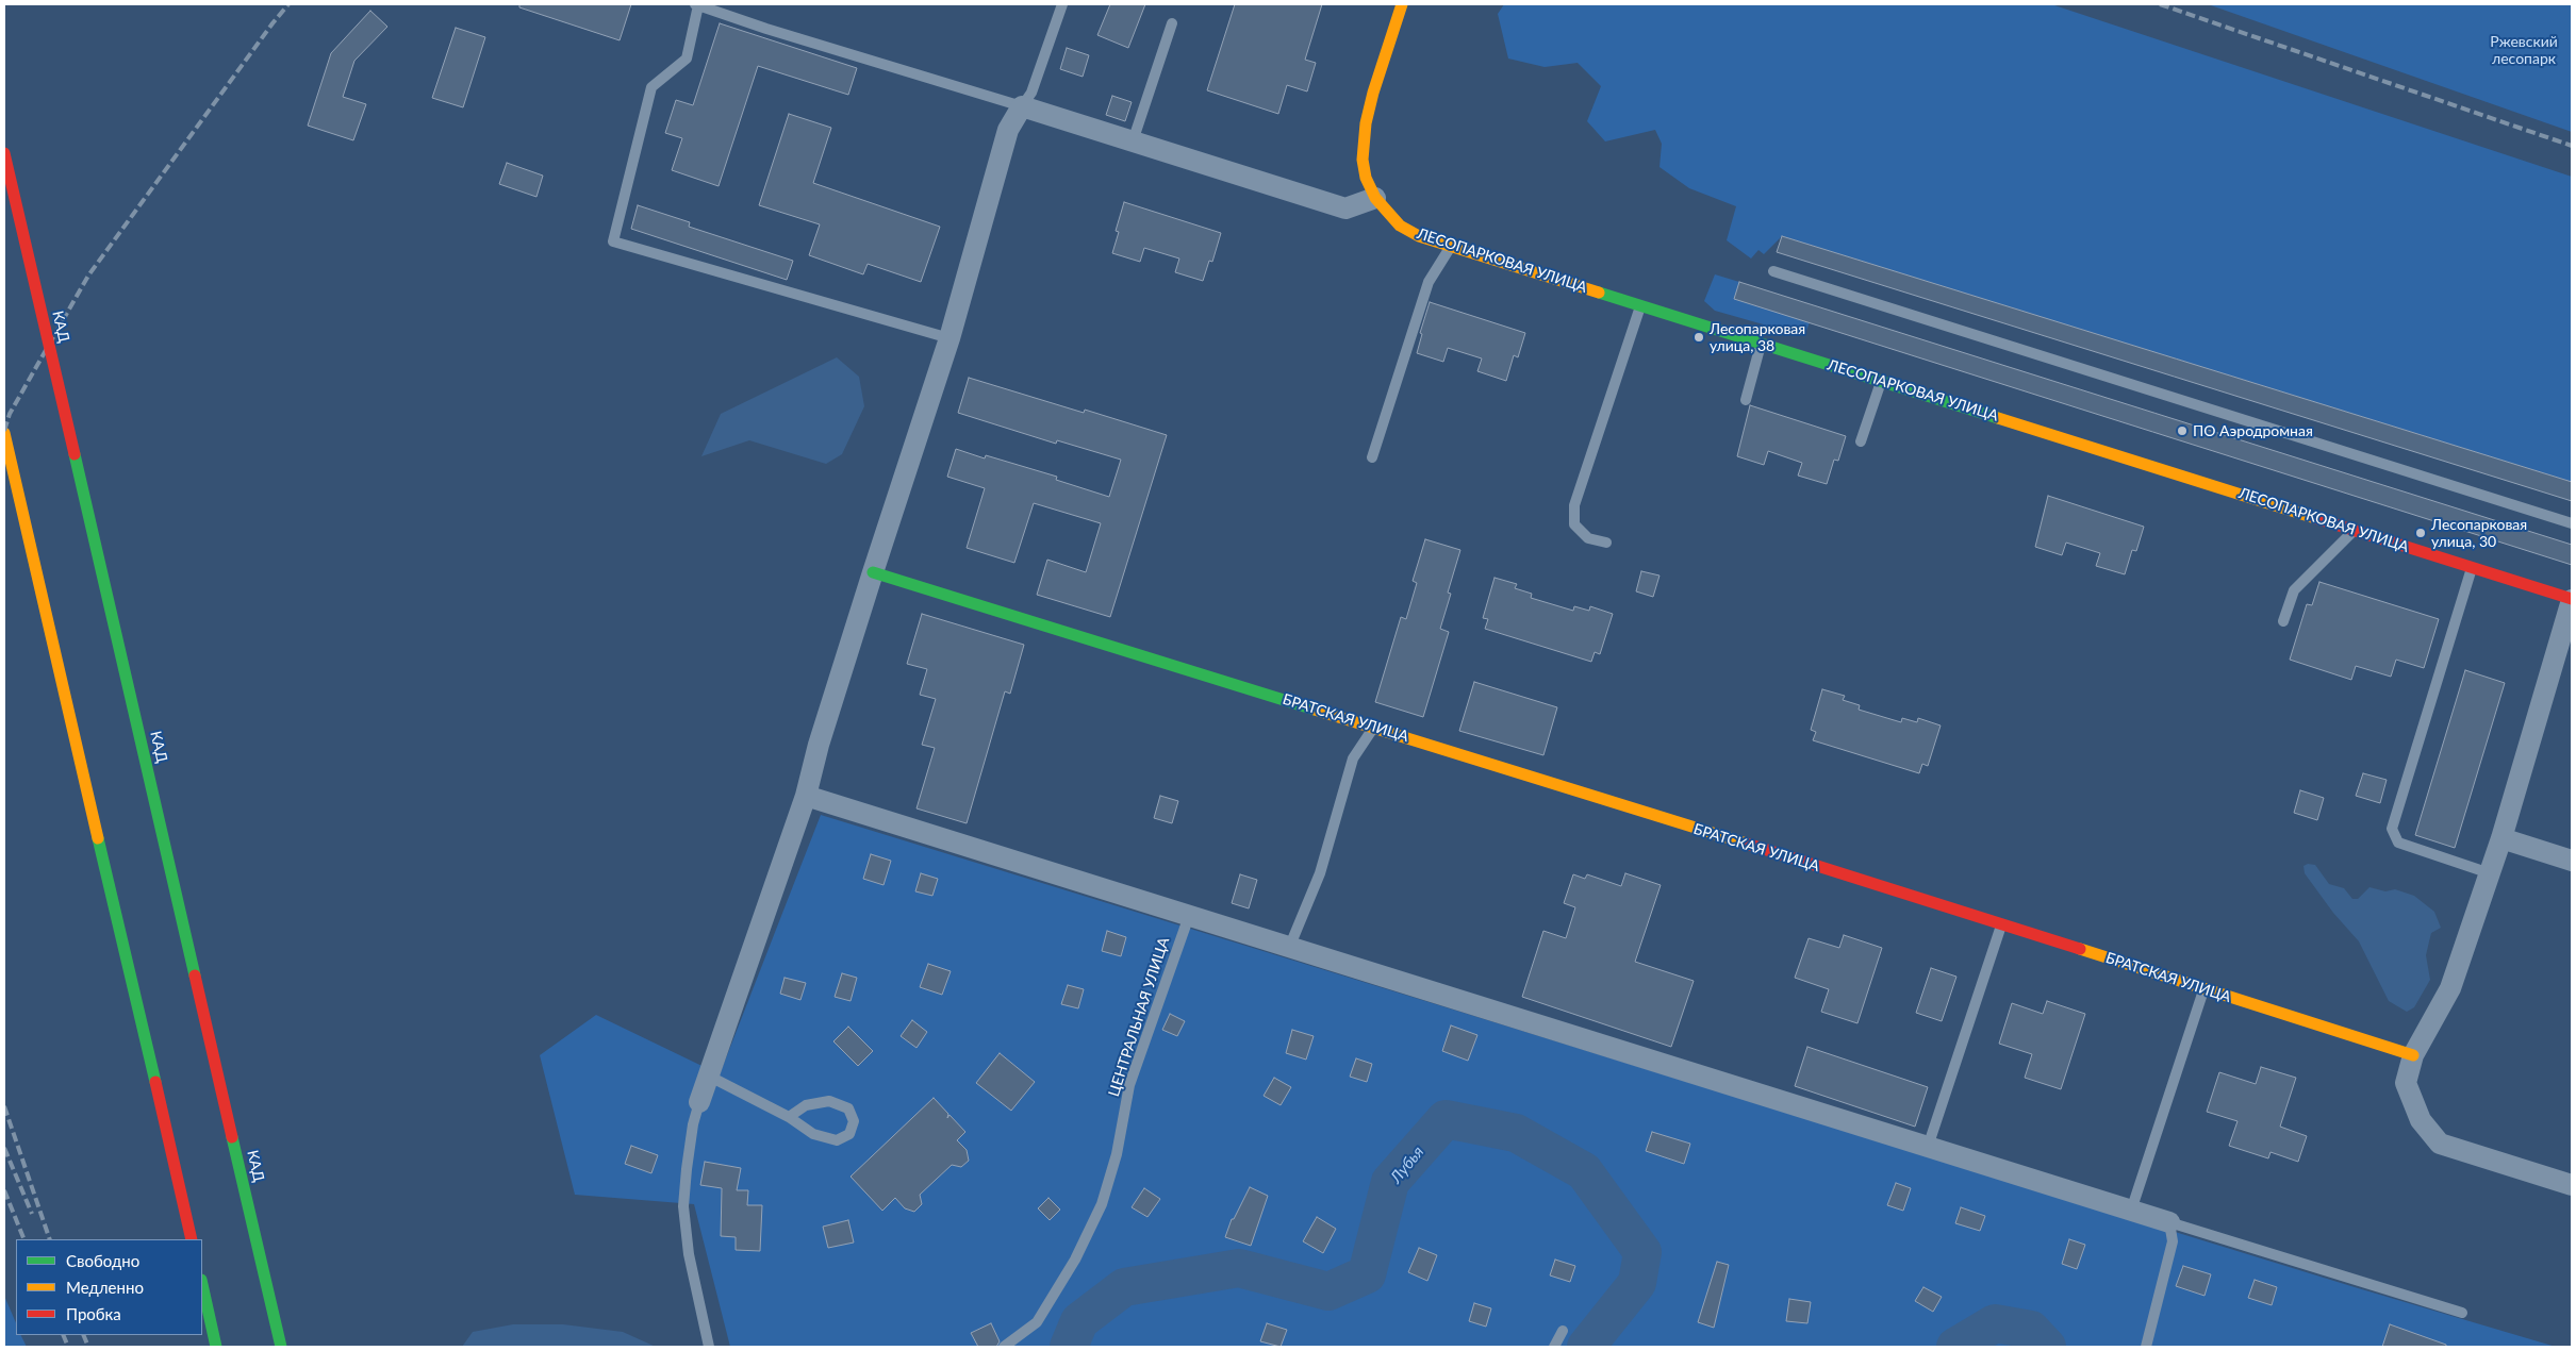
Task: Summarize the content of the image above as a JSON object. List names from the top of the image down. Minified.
{"streets":{"main road":["ЛЕСОПАРКОВАЯ УЛИЦА","КАД","БРАТСКАЯ УЛИЦА"],"lane":["ЦЕНТРАЛЬНАЯ УЛИЦА"]},"water":["Лубья"],"parks":["Ржевский лесопарк"],"places":["Лесопарковая улица, 38","ПО Аэродромная","Лесопарковая улица, 30"],"legend":["Свободно","Медленно","Пробка"]}
